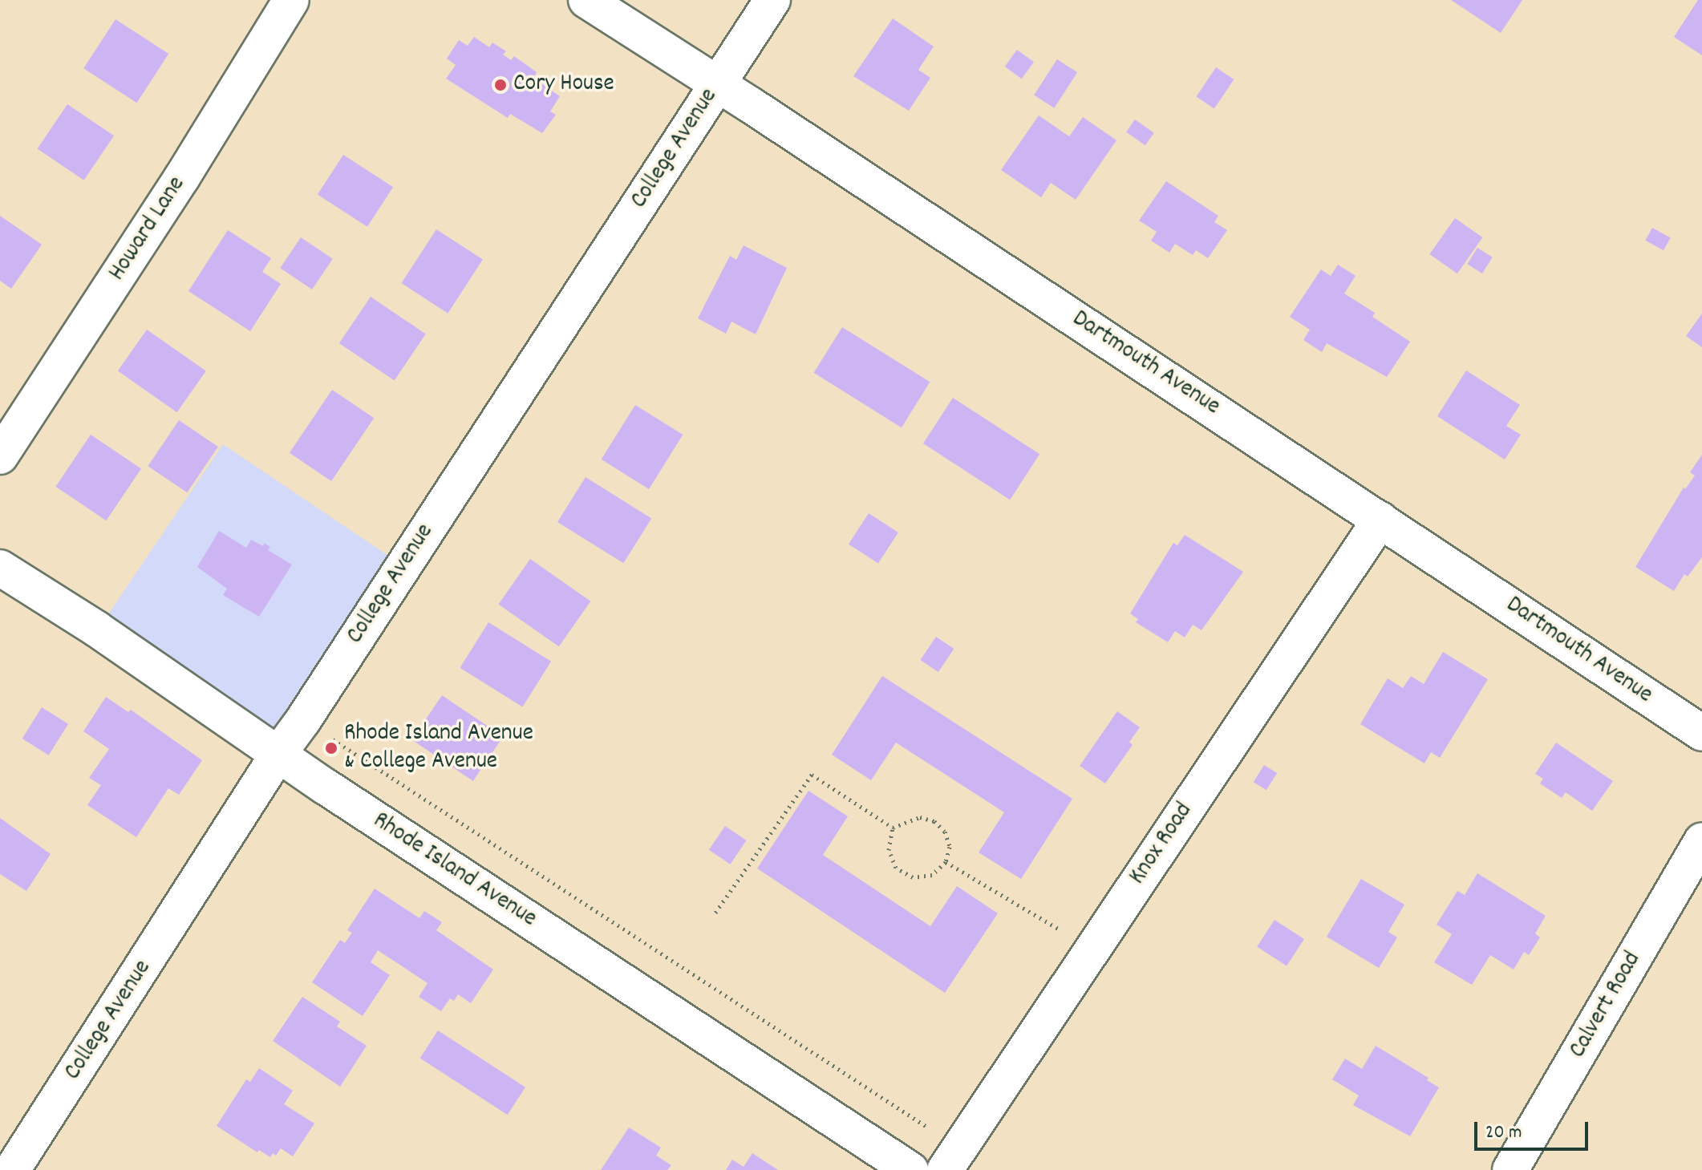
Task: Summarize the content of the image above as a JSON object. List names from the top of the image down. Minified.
{"streets":{"street":["College Avenue","Howard Lane","Dartmouth Avenue","Knox Road","Rhode Island Avenue","Calvert Road"]},"crossings":[["College Avenue","Dartmouth Avenue"],["College Avenue","Rhode Island Avenue"],["Dartmouth Avenue","Knox Road"]],"places":["Cory House","Rhode Island Avenue & College Avenue"],"scale_bar":"20 m"}
